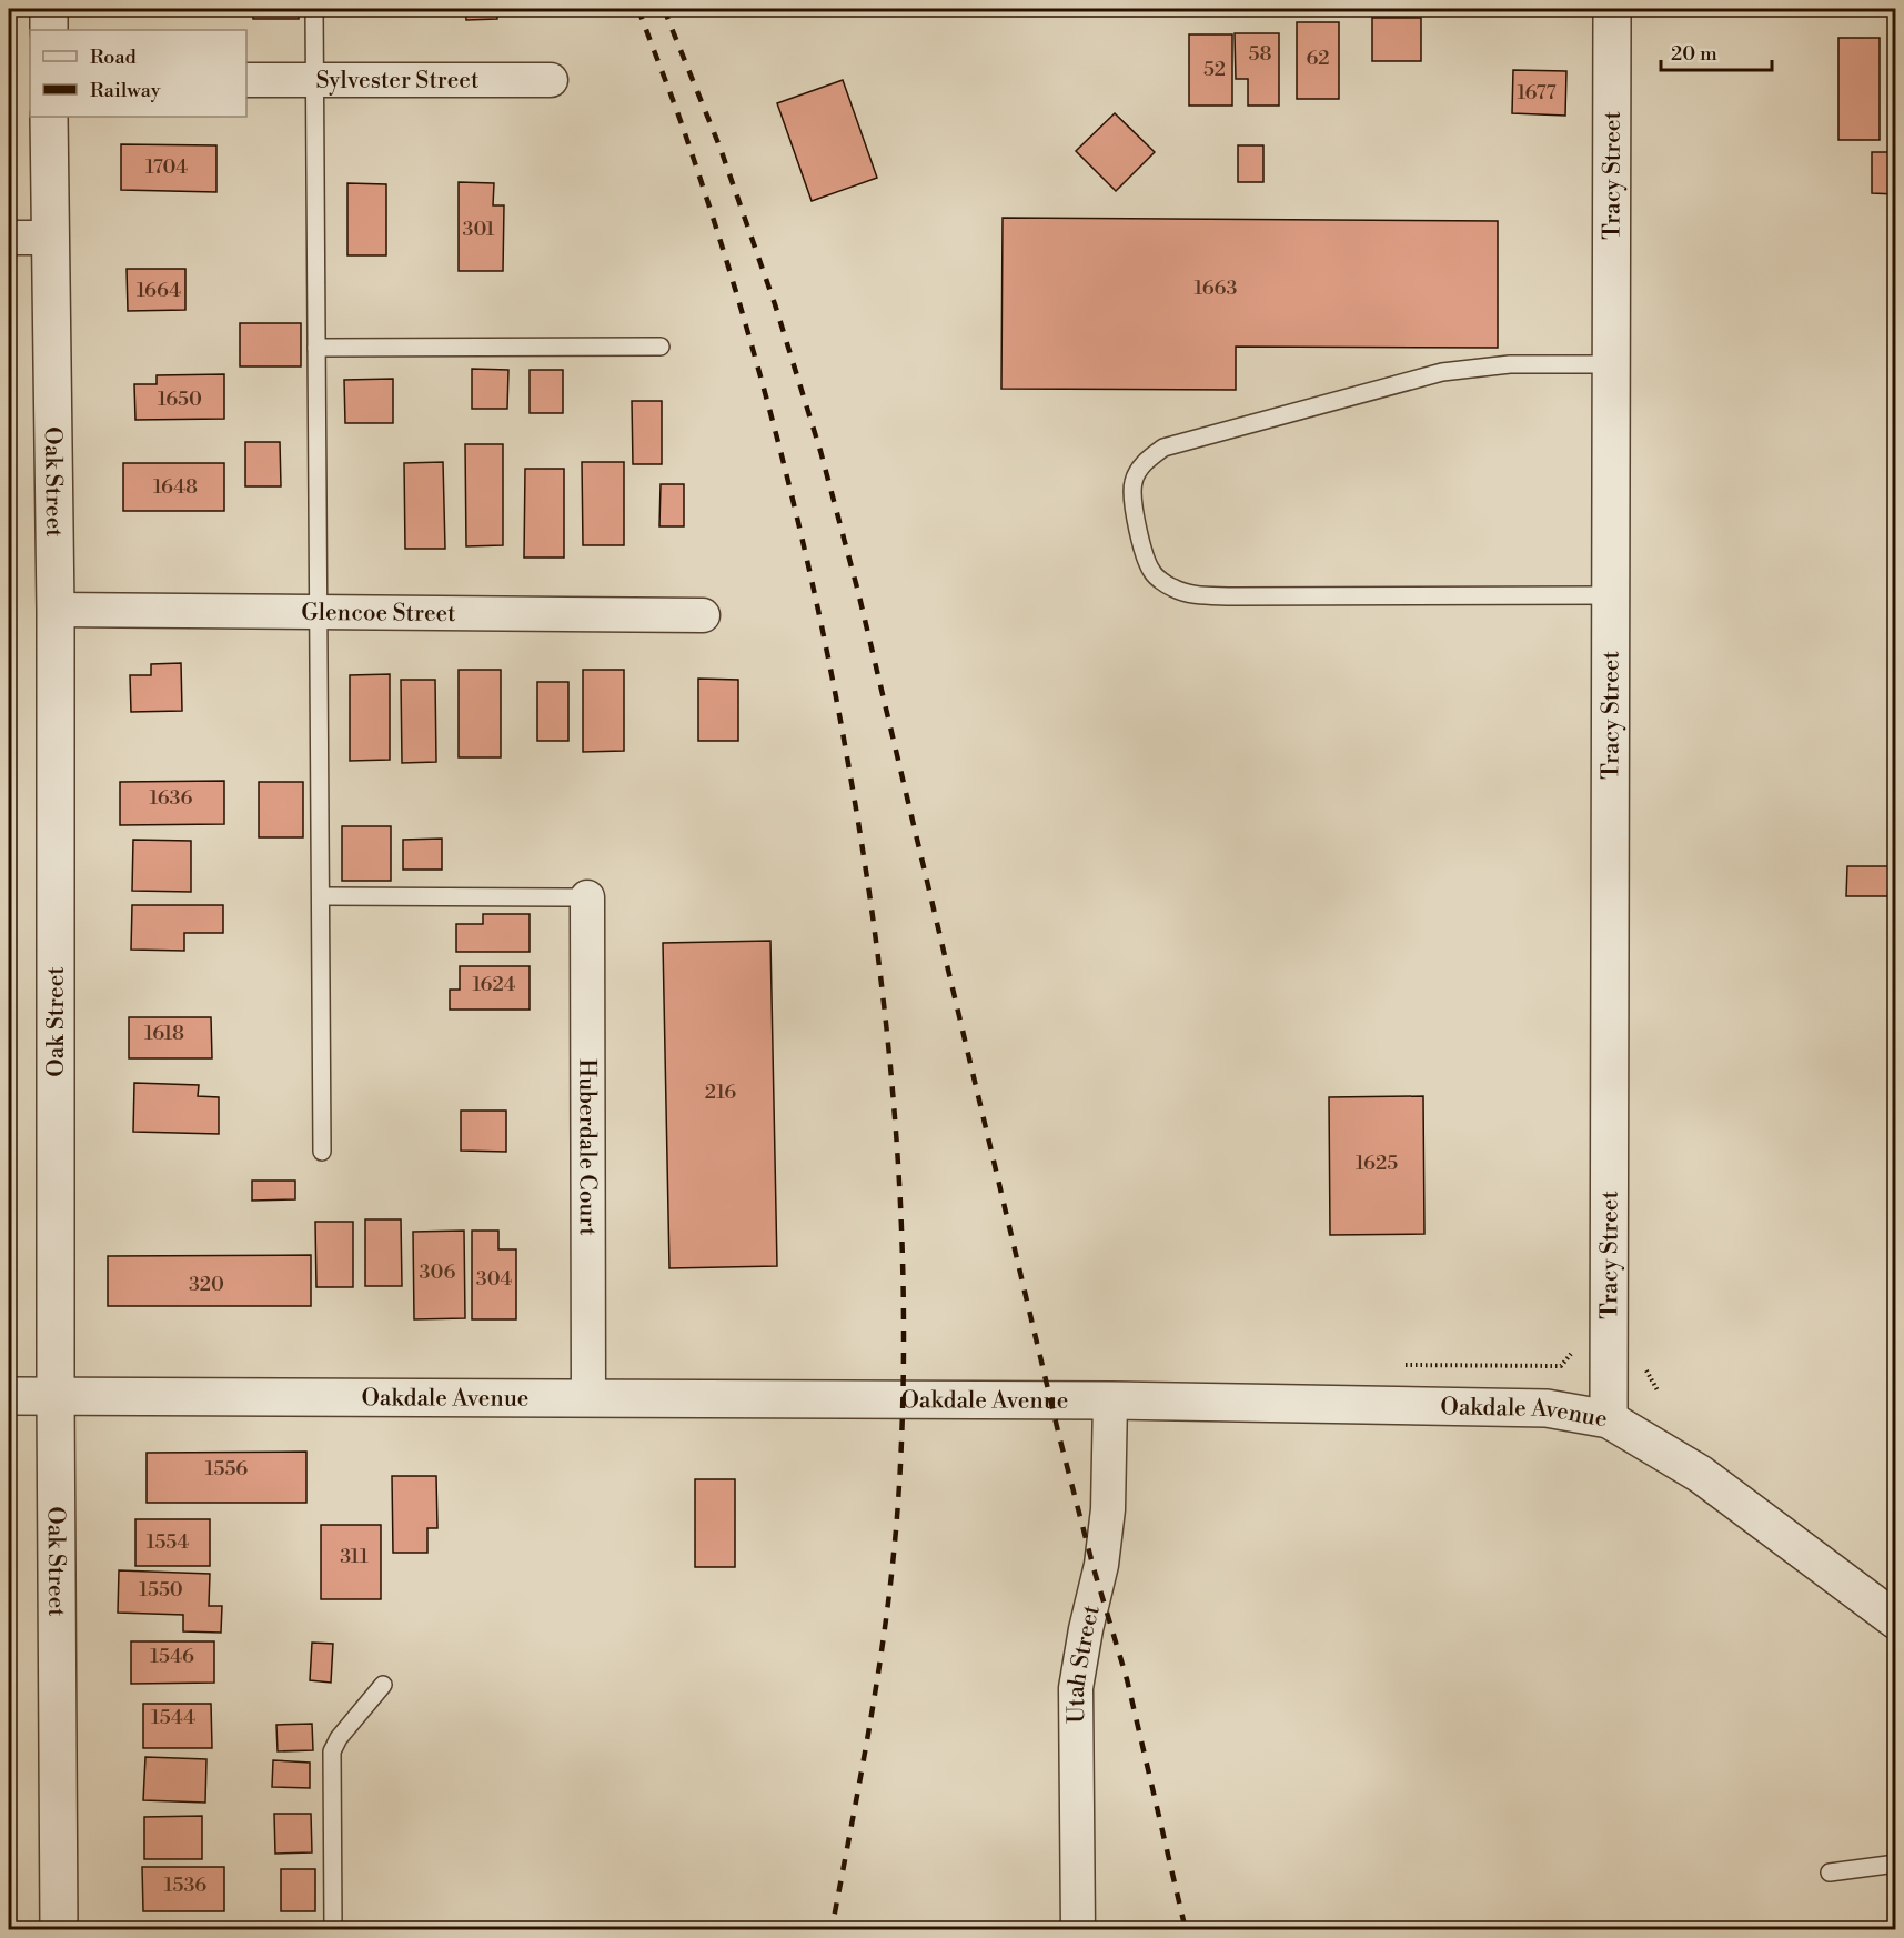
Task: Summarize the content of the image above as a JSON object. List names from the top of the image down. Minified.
{"streets":{"street":["Sylvester Street","Tracy Street","Oak Street","Glencoe Street","Huberdale Court","Oakdale Avenue","Utah Street"]},"crossings":[["Tracy Street","Oakdale Avenue"],["Oak Street","Glencoe Street"],["Oak Street","Oakdale Avenue"],["Huberdale Court","Oakdale Avenue"],["Oakdale Avenue","Utah Street"]],"house_numbers":["58","62","52","1677","1704","301","1663","1664","1650","1648","1636","1624","1618","216","1625","306","304","320","1556","1554","311","1550","1546","1544","1536"],"legend":["Road","Railway"],"scale_bar":"20 m"}
